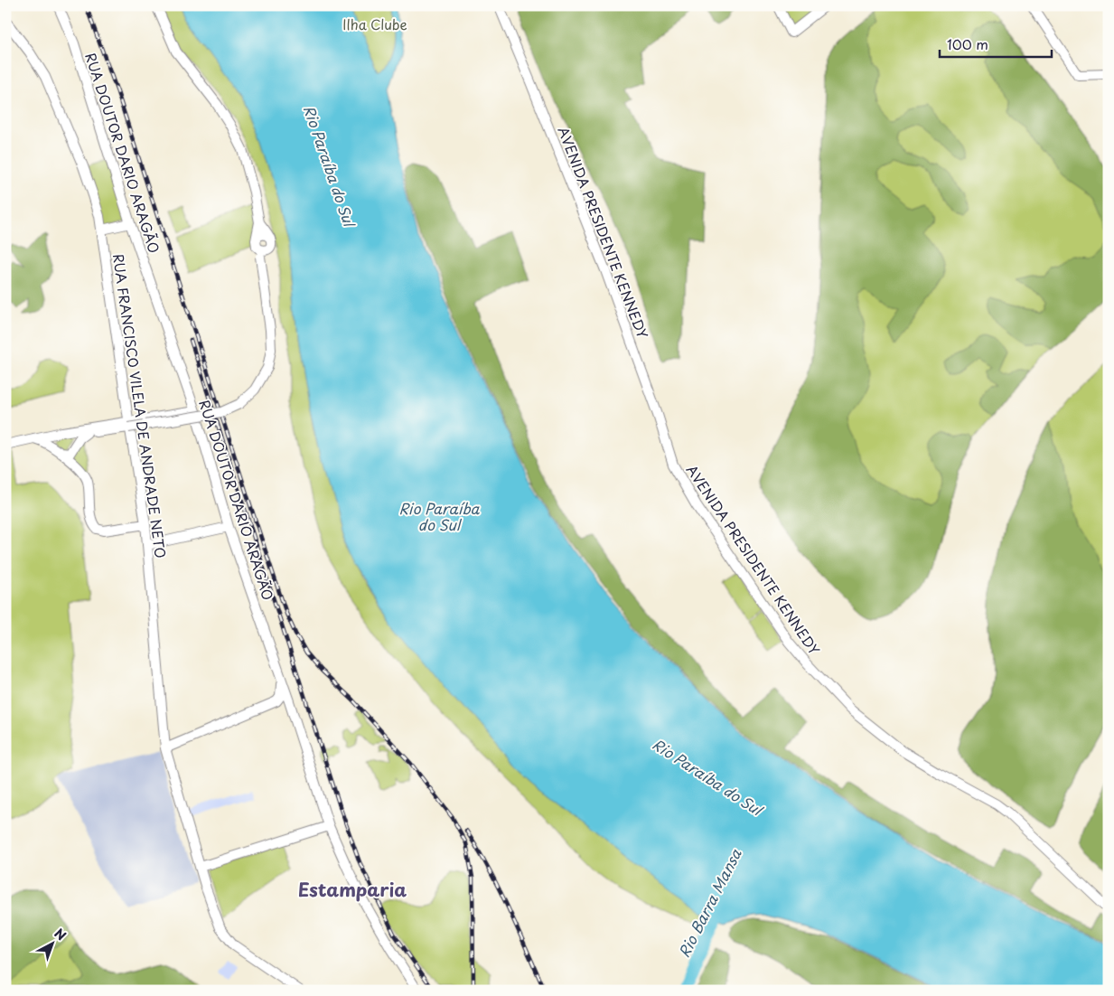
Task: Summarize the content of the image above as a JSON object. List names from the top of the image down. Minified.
{"streets":{"main road":["RUA DOUTOR DARIO ARAGÃO","AVENIDA PRESIDENTE KENNEDY","RUA FRANCISCO VILELA DE ANDRADE NETO"]},"districts":["Estamparia"],"water":["Rio Paraíba do Sul","Rio Barra Mansa"],"parks":["Ilha Clube"],"scale_bar":"100 m","north":"top right"}
